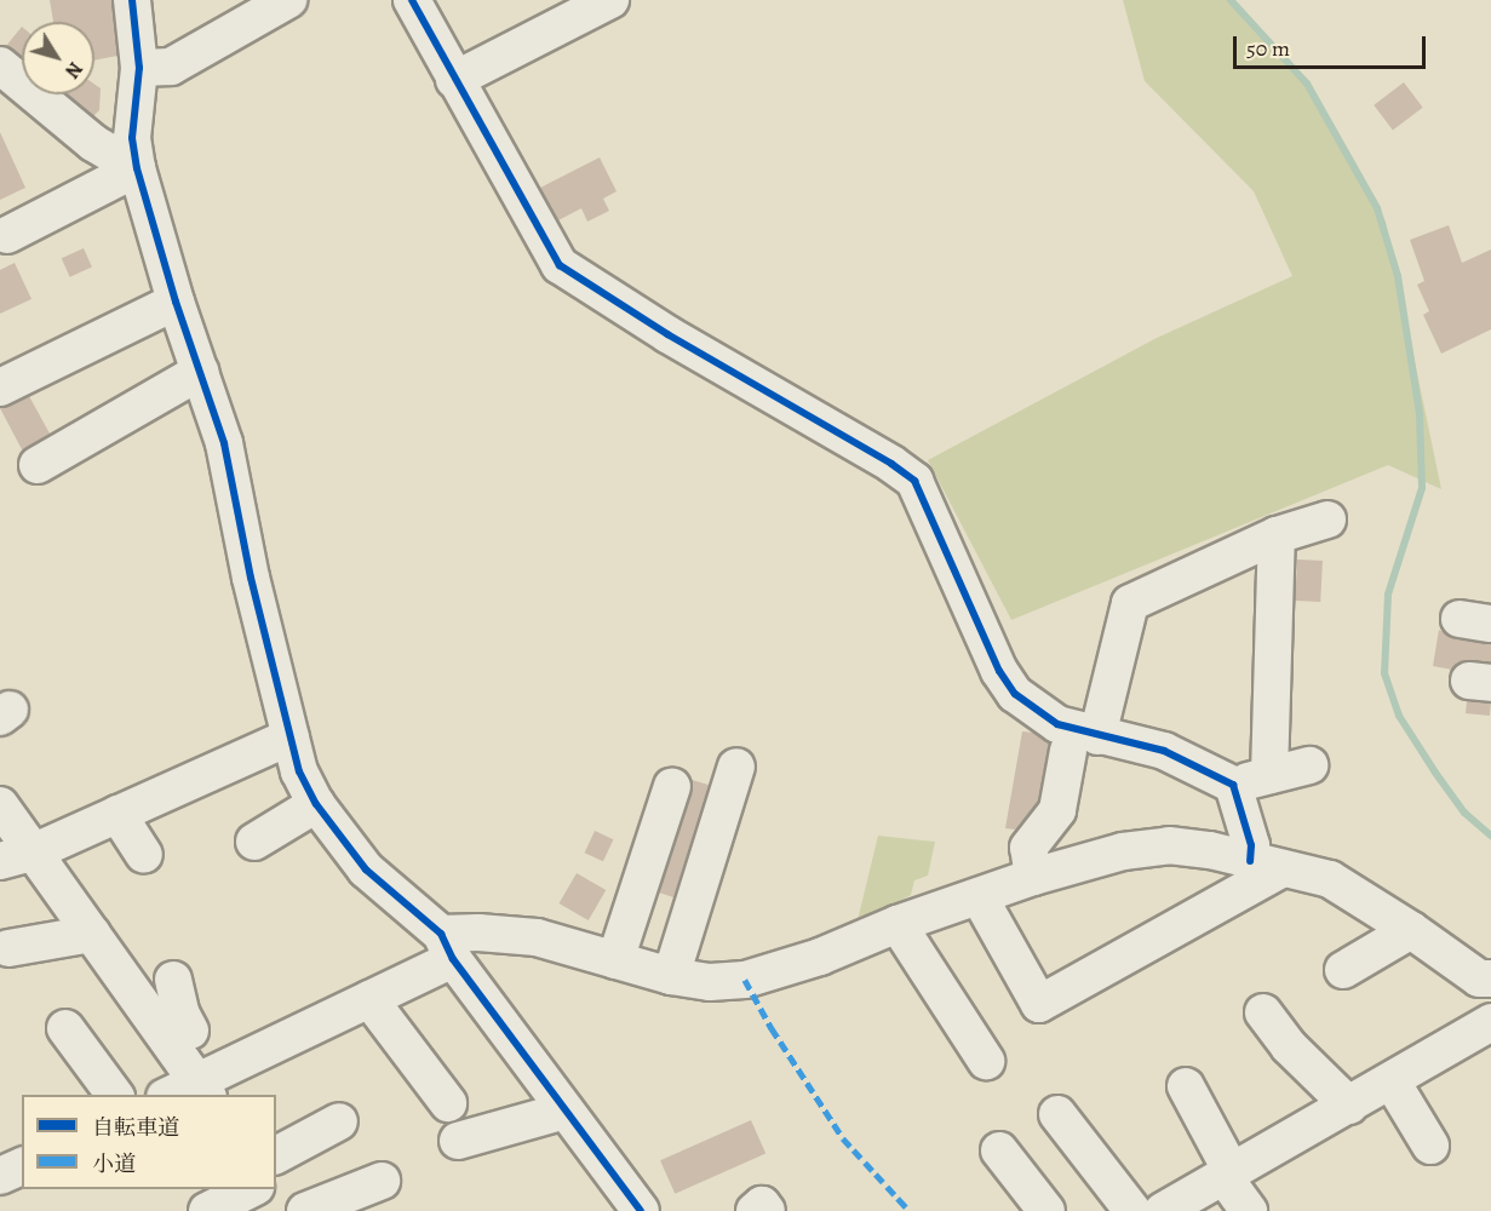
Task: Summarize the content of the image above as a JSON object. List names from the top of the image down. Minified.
{"legend":["自転車道","小道"],"scale_bar":"50 m","north":"bottom right"}
